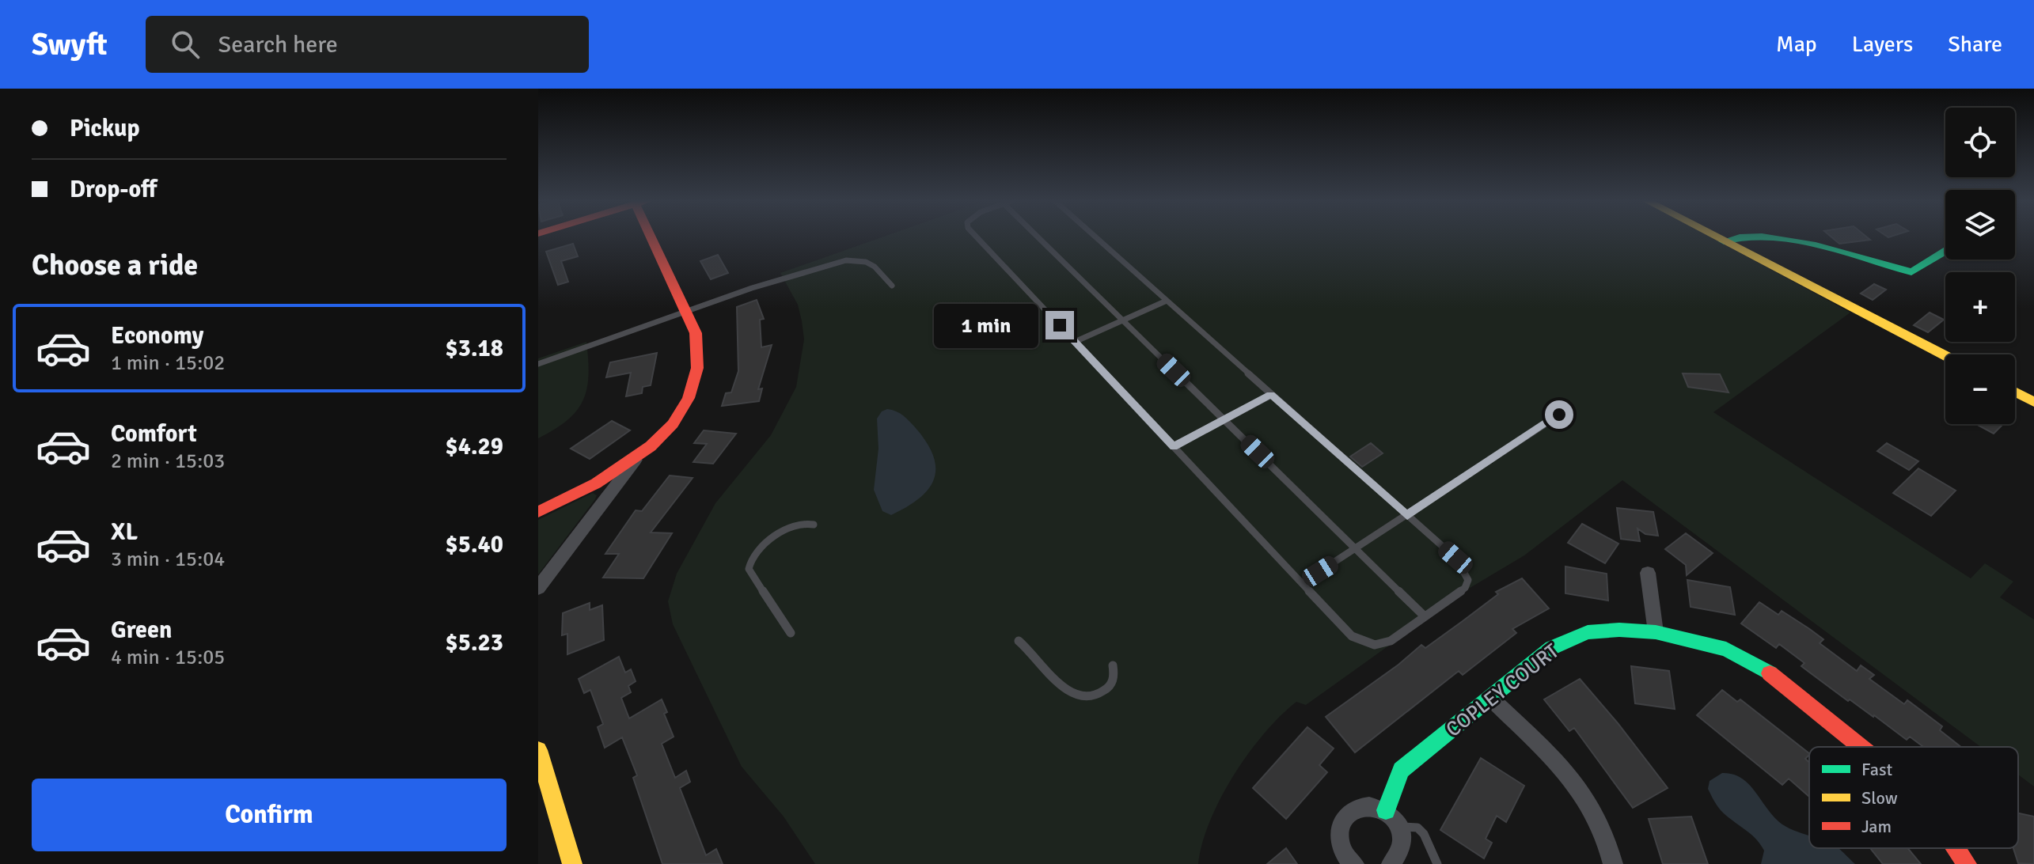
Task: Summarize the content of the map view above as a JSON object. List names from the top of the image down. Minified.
{"streets":{"street":["COPLEY COURT"]},"legend":["Fast","Slow","Jam"],"page":{"header":"Swyft","search":"Search here","nav":["Map","Layers","Share"],"banner":["Pickup","Drop-off"],"map_buttons":["+","−"],"heading":"Choose a ride","list":[{"name":"Economy","note":"1 min · 15:02","value":"$3.18"},{"name":"Comfort","note":"2 min · 15:03","value":"$4.29"},{"name":"XL","note":"3 min · 15:04","value":"$5.40"},{"name":"Green","note":"4 min · 15:05","value":"$5.23"}],"bubble":"1 min","buttons":"Confirm"}}
